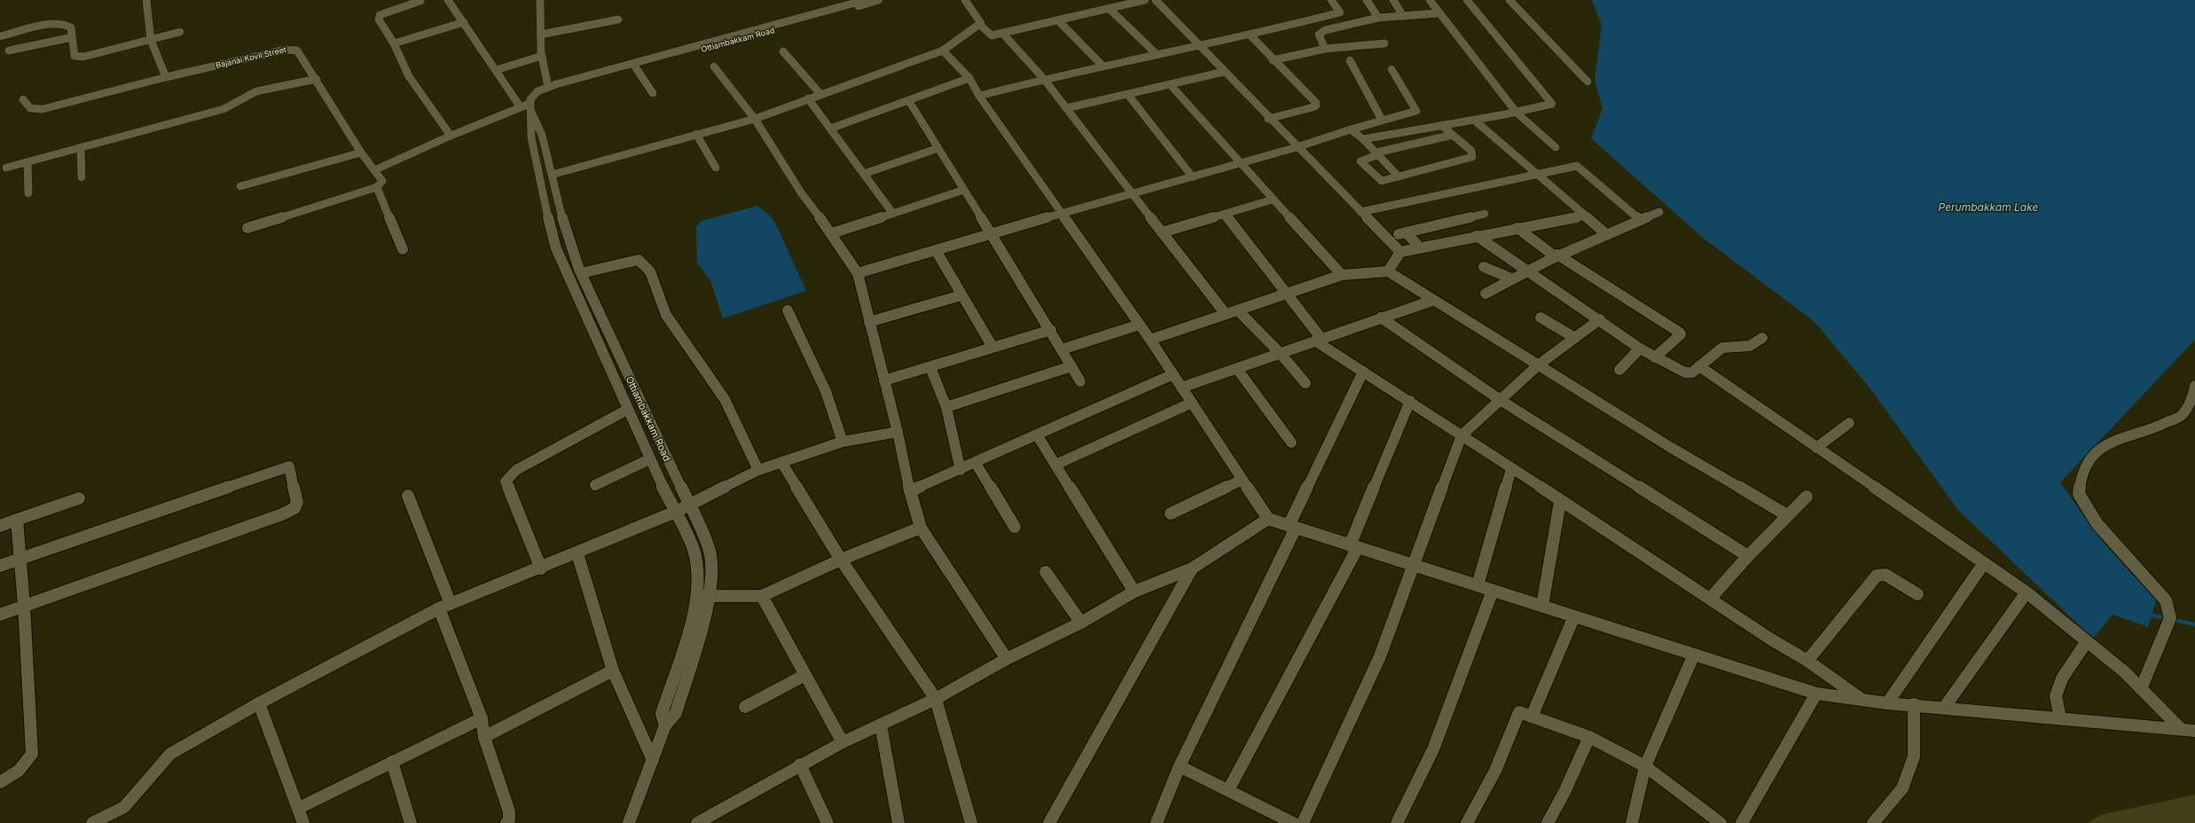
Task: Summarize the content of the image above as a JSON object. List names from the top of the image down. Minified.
{"streets":{"street":["Ottiambakkam Road","Bajanai Kovil Street"]},"water":["Perumbakkam Lake"]}
